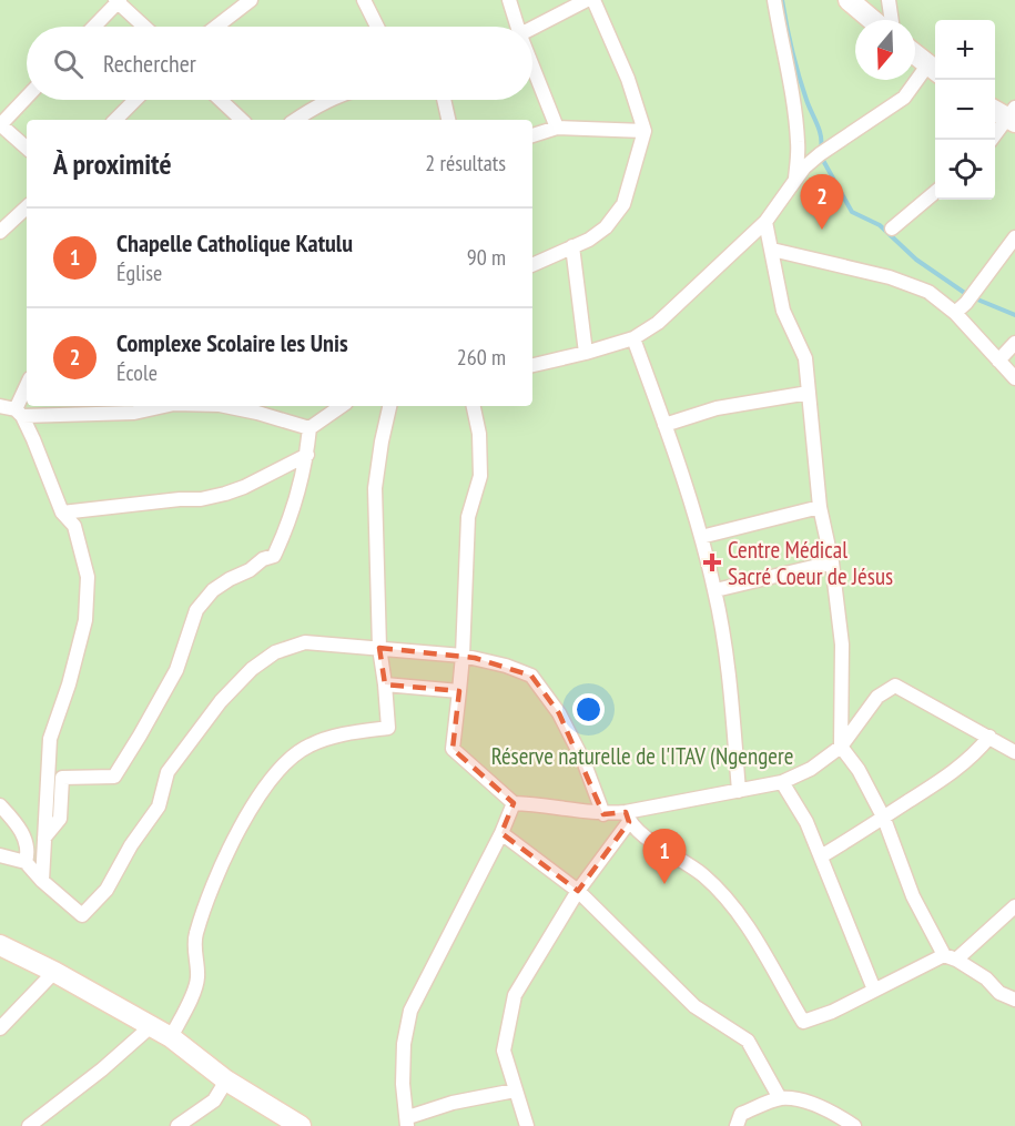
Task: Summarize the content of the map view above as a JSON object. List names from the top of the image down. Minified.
{"parks":["Réserve naturelle de l'ITAV (Ngengere"],"places":{"health":["Centre Médical Sacré Coeur de Jésus"]},"north":"bottom","page":{"map_buttons":["+","−"],"search":"Rechercher","heading":["À proximité","2 résultats"],"pins":["2","1"],"list":[{"mark":"1","name":"Chapelle Catholique Katulu","note":"Église","value":"90 m"},{"mark":"2","name":"Complexe Scolaire les Unis","note":"École","value":"260 m"}]}}
